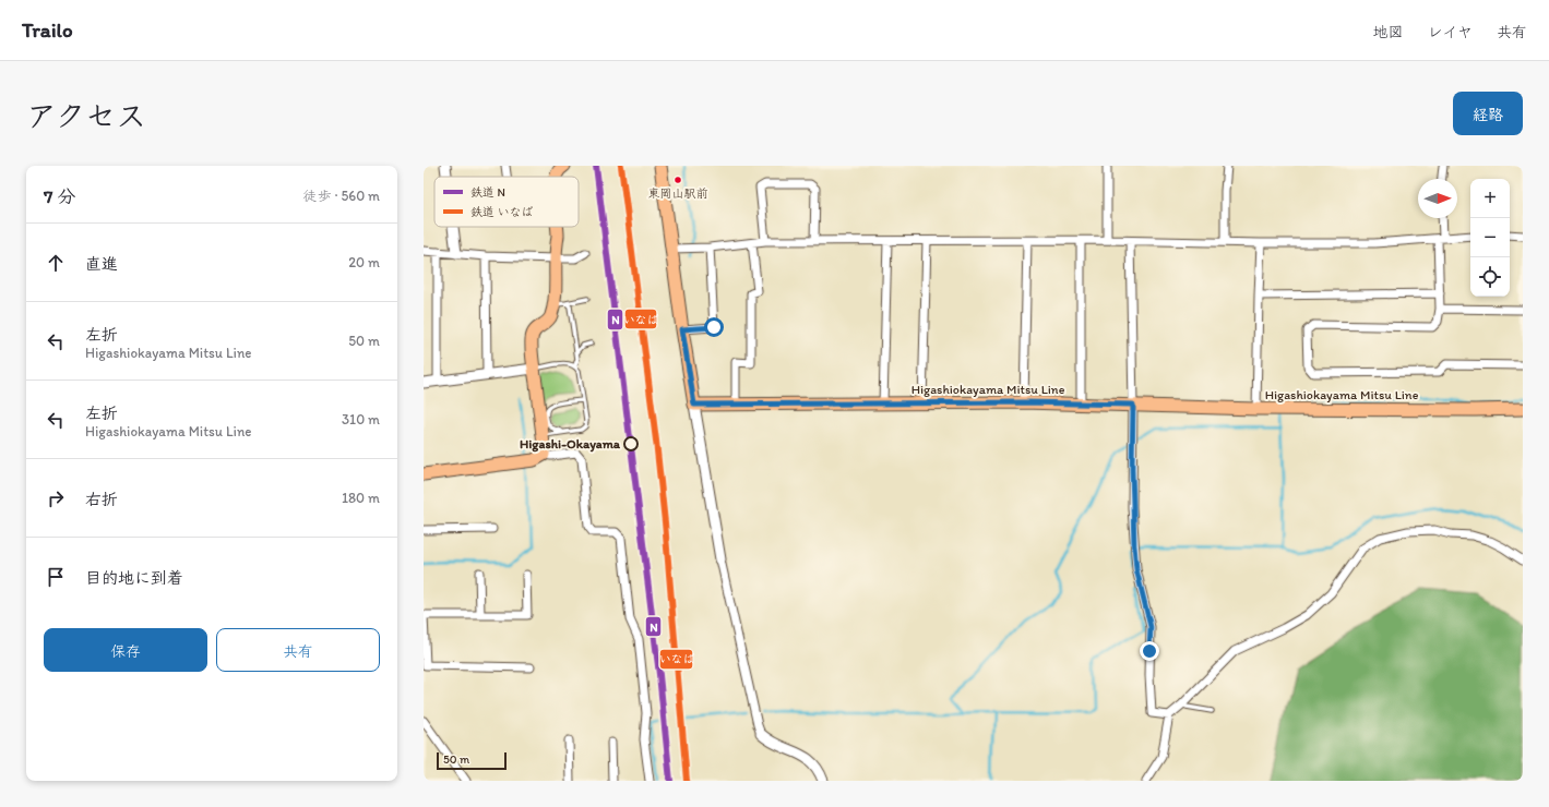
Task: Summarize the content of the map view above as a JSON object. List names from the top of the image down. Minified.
{"streets":{"main road":["Higashiokayama Mitsu Line"]},"places":["東岡山駅前","Higashi-Okayama"],"lines":["rail line N","rail line いなば"],"legend":["鉄道 N","鉄道 いなば"],"scale_bar":"50 m","north":"right","page":{"header":"Trailo","nav":["地図","レイヤ","共有"],"title":"アクセス","buttons":["経路",["保存","共有"]],"heading":["7 分","徒歩 · 560 m"],"map_buttons":["+","−"],"list":[["直進","20 m"],["左折","Higashiokayama Mitsu Line","50 m"],["左折","Higashiokayama Mitsu Line","310 m"],["右折","180 m"],"目的地に到着"],"scale":"50 m"}}
